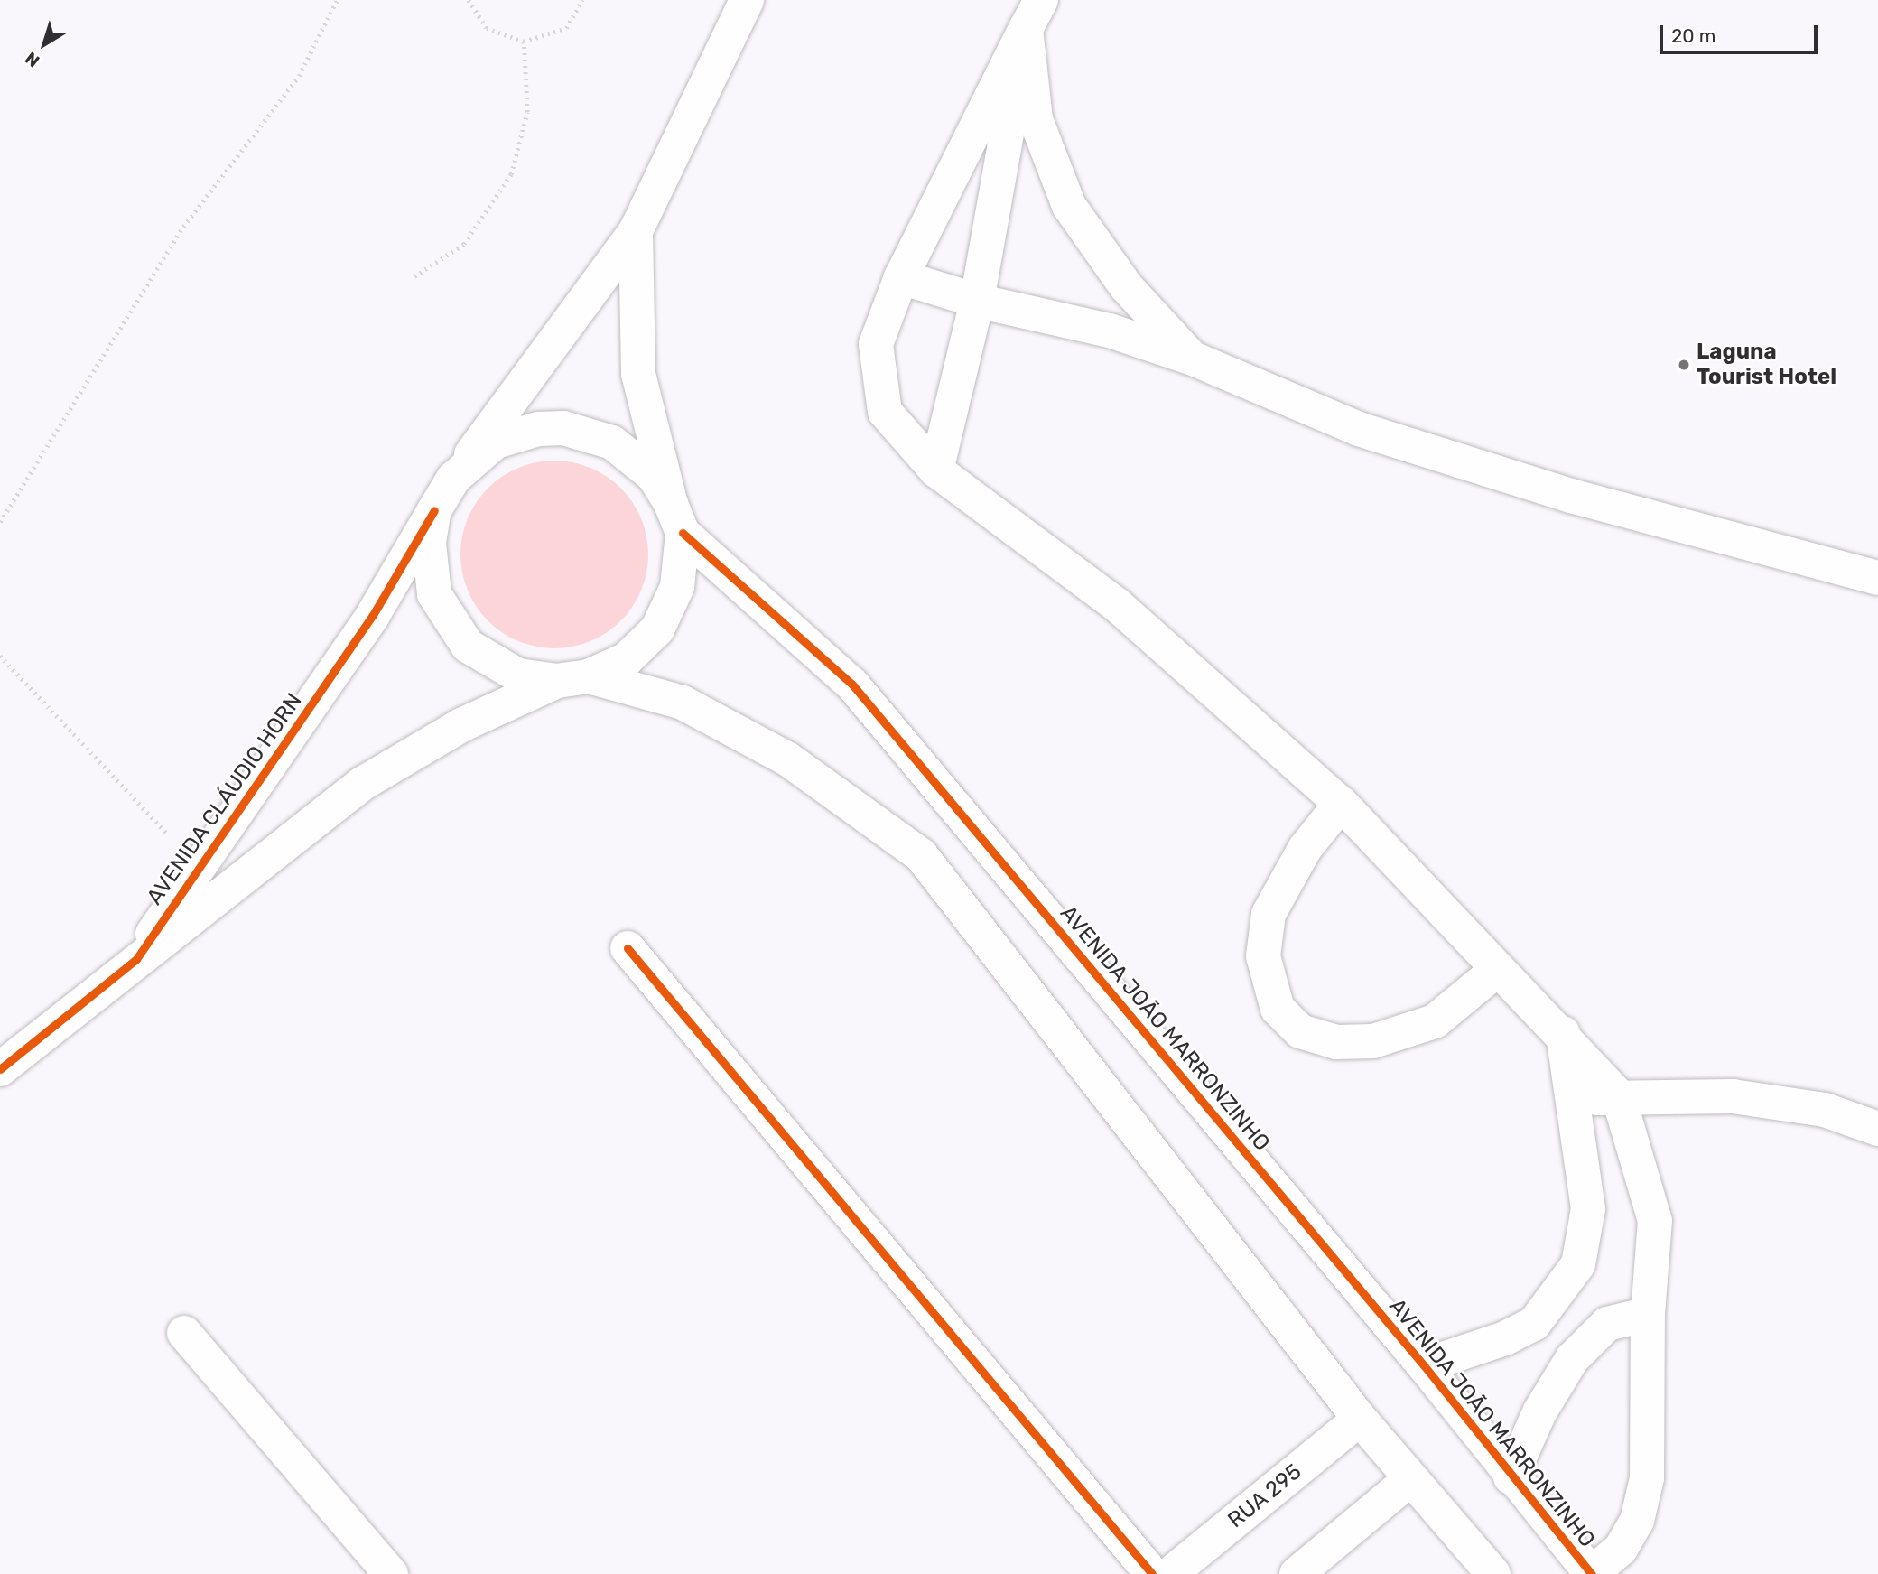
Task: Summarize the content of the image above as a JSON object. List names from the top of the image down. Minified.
{"streets":{"main road":["AVENIDA CLÁUDIO HORN","AVENIDA JOÃO MARRONZINHO","RUA 295"]},"crossings":[["AVENIDA CLÁUDIO HORN","AVENIDA JOÃO MARRONZINHO"]],"places":["Laguna Tourist Hotel"],"scale_bar":"20 m","north":"bottom left"}
